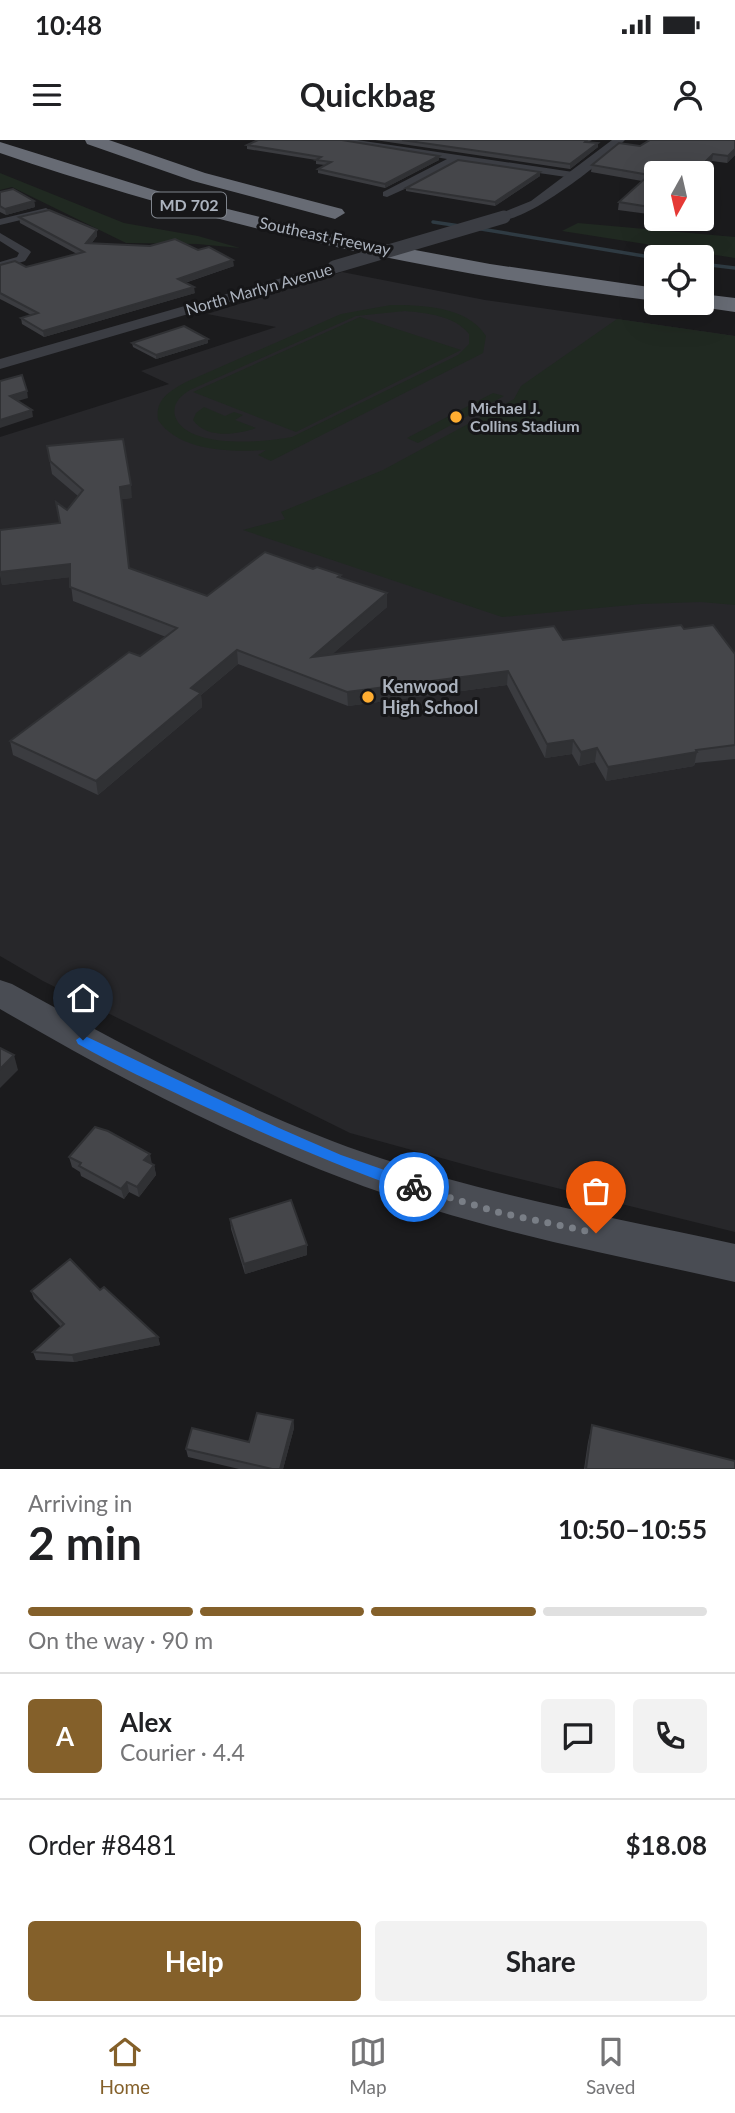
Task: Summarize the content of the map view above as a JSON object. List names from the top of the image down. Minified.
{"streets":{"highway":["MD 702","Southeast Freeway"],"street":["North Marlyn Avenue"]},"places":["Michael J. Collins Stadium","Kenwood High School"],"north":"bottom","page":{"status":"10:48","header":"Quickbag","heading":["2 min","Arriving in","10:50–10:55"],"panel":["Alex","Courier · 4.4","Order #8481","$18.08"],"bar":"On the way · 90 m","round":"A","buttons":["Help","Share"],"tabs":["Home","Map","Saved"]}}
